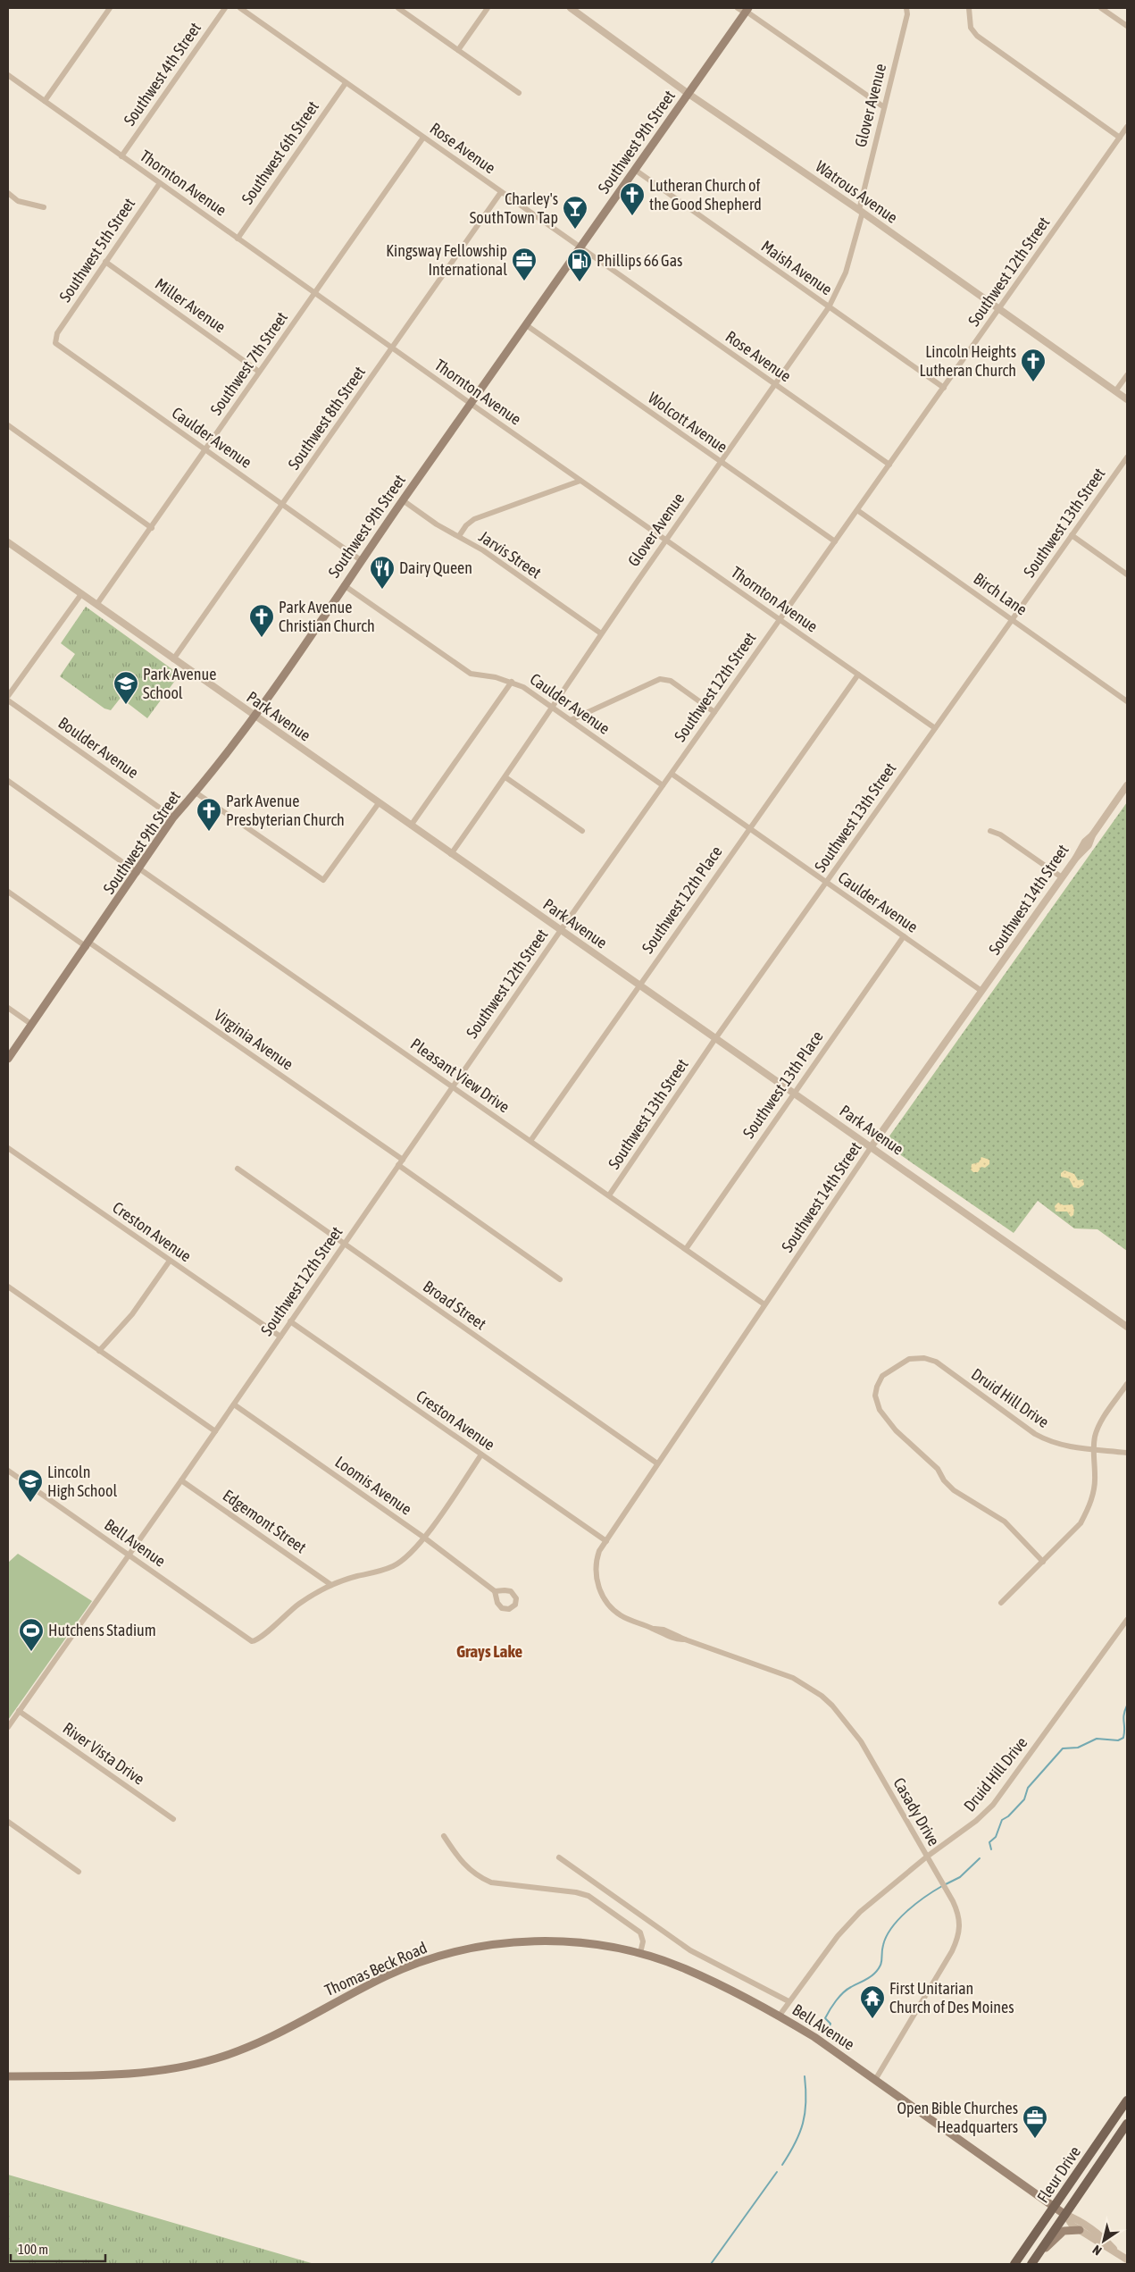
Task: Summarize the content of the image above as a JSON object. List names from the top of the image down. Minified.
{"streets":{"main road":["Southwest 9th Street","Bell Avenue","Thomas Beck Road","Fleur Drive"],"street":["Southwest 4th Street","Glover Avenue","Rose Avenue","Southwest 6th Street","Thornton Avenue","Watrous Avenue","Southwest 5th Street","Maish Avenue","Southwest 12th Street","Miller Avenue","Southwest 7th Street","Southwest 8th Street","Wolcott Avenue","Caulder Avenue","Southwest 13th Street","Jarvis Street","Birch Lane","Park Avenue","Boulder Avenue","Southwest 12th Place","Southwest 14th Street","Virginia Avenue","Pleasant View Drive","Southwest 13th Place","Creston Avenue","Broad Street","Druid Hill Drive","Loomis Avenue","Edgemont Street","River Vista Drive","Casady Drive"]},"crossings":[["Southwest 4th Street","Thornton Avenue"],["Glover Avenue","Rose Avenue"],["Glover Avenue","Thornton Avenue"],["Glover Avenue","Watrous Avenue"],["Glover Avenue","Maish Avenue"],["Glover Avenue","Wolcott Avenue"],["Glover Avenue","Caulder Avenue"],["Glover Avenue","Jarvis Street"],["Glover Avenue","Park Avenue"],["Southwest 9th Street","Rose Avenue"],["Southwest 9th Street","Thornton Avenue"],["Southwest 9th Street","Watrous Avenue"],["Southwest 9th Street","Maish Avenue"],["Southwest 9th Street","Wolcott Avenue"],["Southwest 9th Street","Caulder Avenue"],["Southwest 9th Street","Jarvis Street"],["Southwest 9th Street","Park Avenue"],["Southwest 9th Street","Boulder Avenue"],["Southwest 9th Street","Virginia Avenue"],["Southwest 9th Street","Pleasant View Drive"],["Rose Avenue","Southwest 6th Street"],["Rose Avenue","Southwest 12th Street"],["Rose Avenue","Southwest 7th Street"],["Rose Avenue","Southwest 8th Street"],["Southwest 6th Street","Thornton Avenue"],["Thornton Avenue","Southwest 5th Street"],["Thornton Avenue","Southwest 12th Street"],["Thornton Avenue","Southwest 7th Street"],["Thornton Avenue","Southwest 8th Street"],["Thornton Avenue","Southwest 13th Street"],["Thornton Avenue","Southwest 12th Place"],["Watrous Avenue","Southwest 12th Street"],["Southwest 5th Street","Miller Avenue"],["Southwest 5th Street","Caulder Avenue"],["Maish Avenue","Southwest 12th Street"],["Southwest 12th Street","Wolcott Avenue"],["Southwest 12th Street","Caulder Avenue"],["Southwest 12th Street","Birch Lane"],["Southwest 12th Street","Park Avenue"],["Southwest 12th Street","Virginia Avenue"],["Southwest 12th Street","Pleasant View Drive"],["Southwest 12th Street","Creston Avenue"],["Southwest 12th Street","Broad Street"],["Southwest 12th Street","Loomis Avenue"],["Southwest 12th Street","Edgemont Street"],["Southwest 12th Street","Bell Avenue"],["Southwest 12th Street","River Vista Drive"],["Miller Avenue","Southwest 7th Street"],["Southwest 7th Street","Caulder Avenue"],["Southwest 7th Street","Park Avenue"],["Southwest 8th Street","Caulder Avenue"],["Southwest 8th Street","Park Avenue"],["Caulder Avenue","Southwest 13th Street"],["Caulder Avenue","Southwest 12th Place"],["Caulder Avenue","Southwest 14th Street"],["Caulder Avenue","Southwest 13th Place"],["Southwest 13th Street","Birch Lane"],["Southwest 13th Street","Park Avenue"],["Southwest 13th Street","Pleasant View Drive"],["Park Avenue","Southwest 12th Place"],["Park Avenue","Southwest 14th Street"],["Park Avenue","Southwest 13th Place"],["Southwest 12th Place","Pleasant View Drive"],["Southwest 14th Street","Pleasant View Drive"],["Southwest 14th Street","Creston Avenue"],["Southwest 14th Street","Broad Street"],["Southwest 14th Street","Casady Drive"],["Pleasant View Drive","Southwest 13th Place"],["Creston Avenue","Casady Drive"],["Druid Hill Drive","Bell Avenue"],["Druid Hill Drive","Casady Drive"],["Edgemont Street","Bell Avenue"],["Bell Avenue","Casady Drive"],["Bell Avenue","Thomas Beck Road"],["Bell Avenue","Fleur Drive"]],"districts":["Grays Lake"],"places":{"church":["Lutheran Church of the Good Shepherd","Lincoln Heights Lutheran Church","Park Avenue Christian Church","Park Avenue Presbyterian Church"],"bar":["Charley's SouthTown Tap"],"office":["Kingsway Fellowship International","Open Bible Churches Headquarters"],"fuel station":["Phillips 66 Gas"],"restaurant":["Dairy Queen"],"school or university":["Park Avenue School","Lincoln High School"],"sports":["Hutchens Stadium"],"temple":["First Unitarian Church of Des Moines"]},"scale_bar":"100 m","north":"bottom left"}
